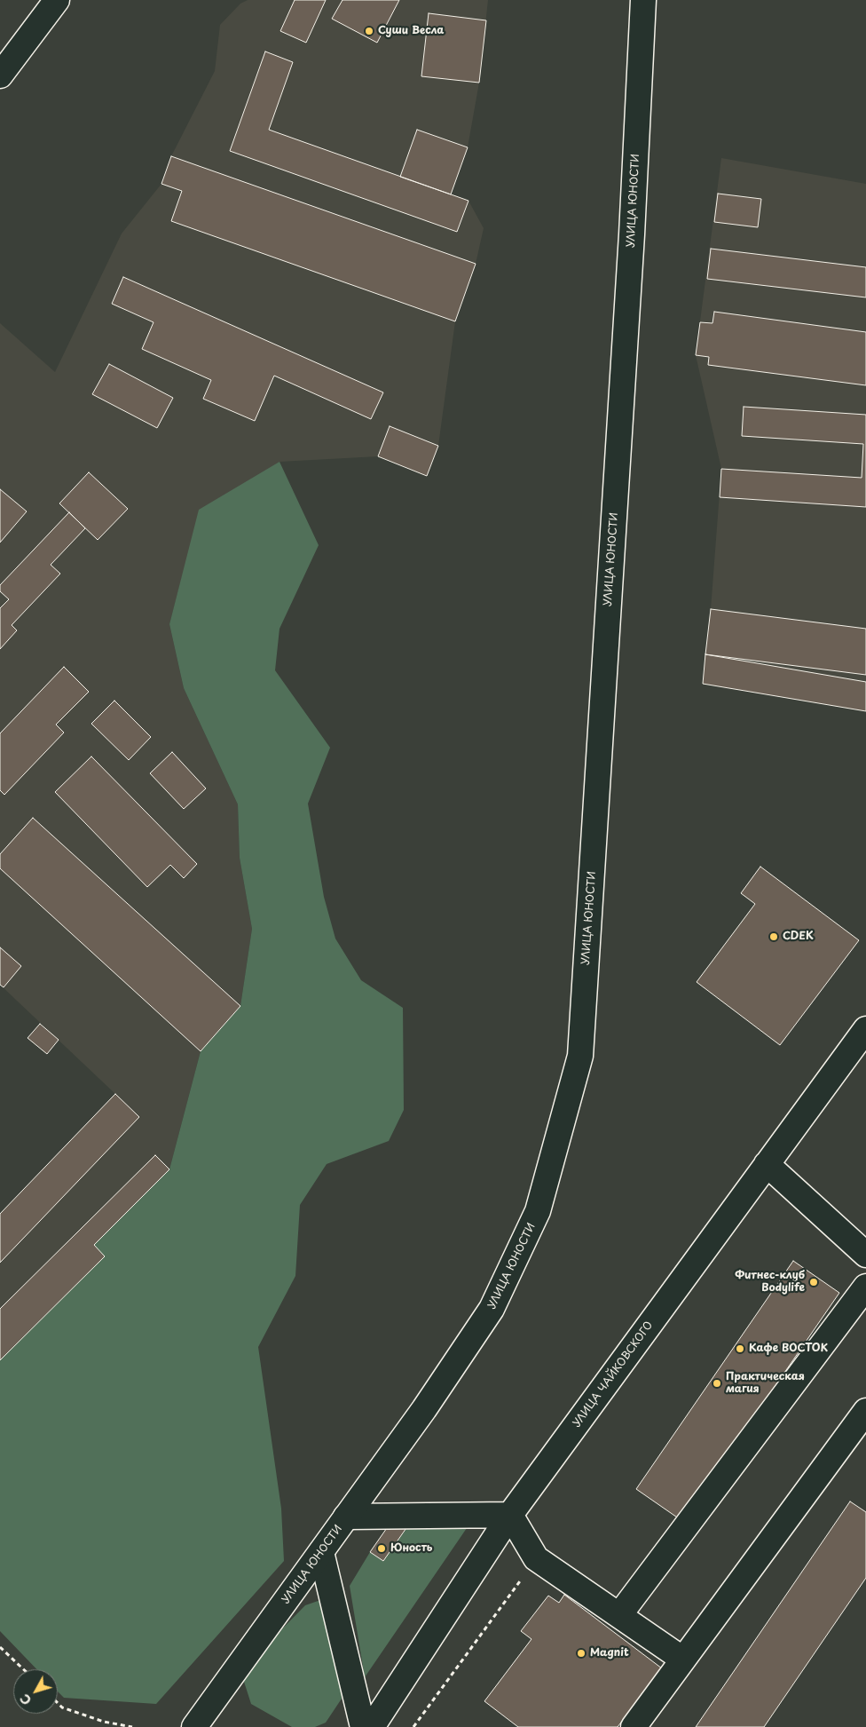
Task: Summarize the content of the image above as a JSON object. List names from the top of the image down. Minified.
{"streets":{"main road":["УЛИЦА ЮНОСТИ","УЛИЦА ЧАЙКОВСКОГО"]},"places":["Суши Весла","CDEK","Фитнес-клуб Bodylife","Кафе ВОСТОК","Практическая магия","Юность","Magnit"],"north":"bottom left"}
